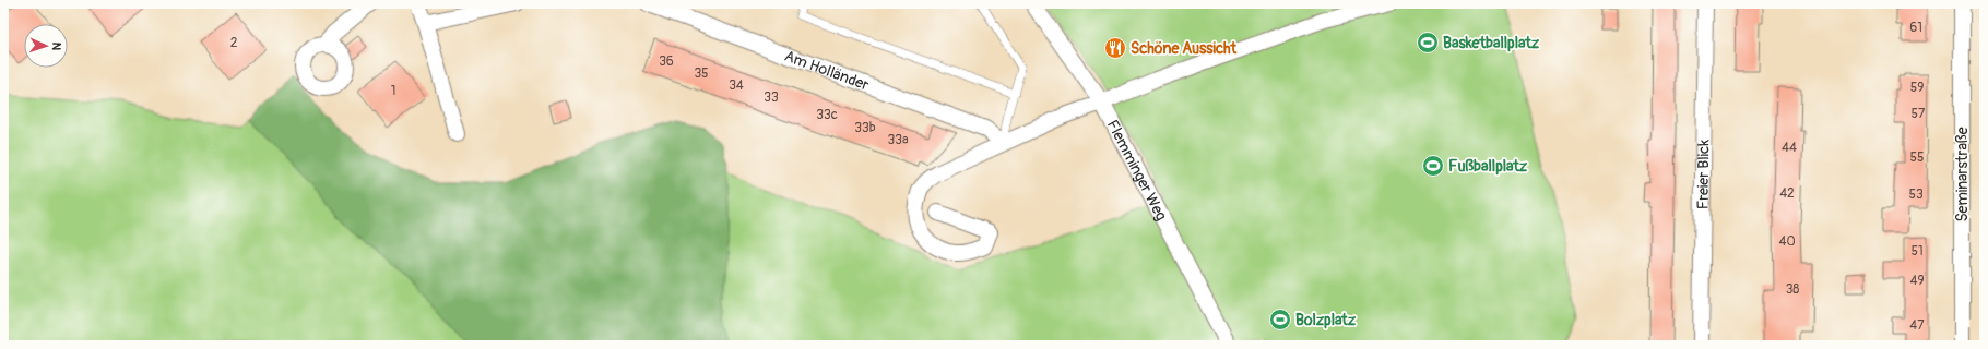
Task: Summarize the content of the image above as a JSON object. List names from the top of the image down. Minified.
{"streets":{"street":["Am Holländer","Flemminger Weg","Freier Blick","Seminarstraße"]},"places":{"sports":["Basketballplatz","Fußballplatz","Bolzplatz"],"restaurant":["Schöne Aussicht"]},"house_numbers":["61","2","36","35","34","59","1","33","57","33c","33b","33a","44","55","42","53","40","51","49","38","47"],"north":"right"}
